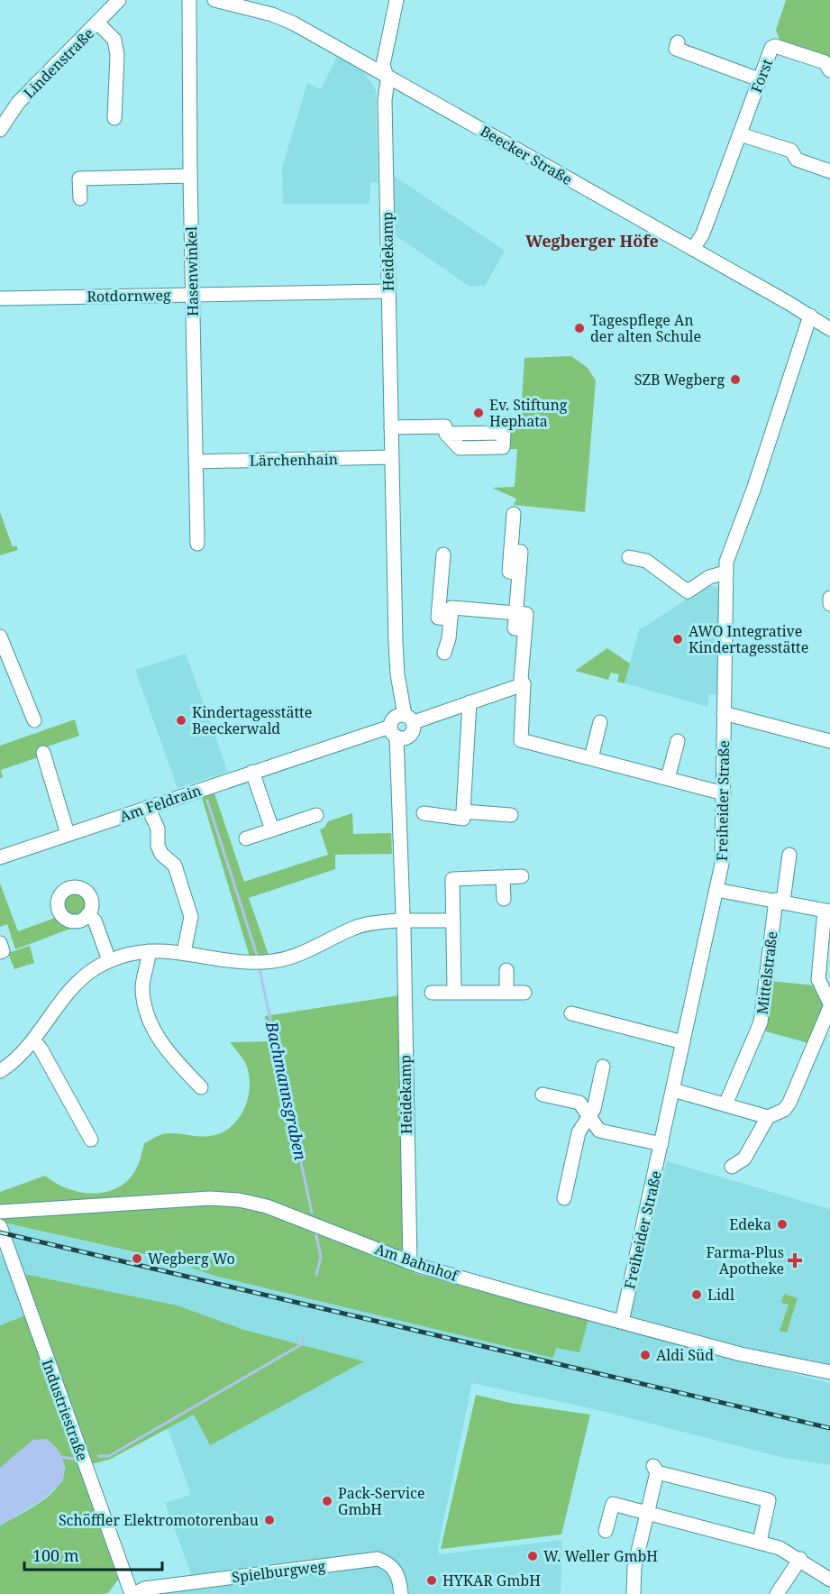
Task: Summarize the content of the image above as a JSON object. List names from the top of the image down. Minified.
{"streets":{"street":["Lindenstraße","Forst","Beecker Straße","Heidekamp","Hasenwinkel","Rotdornweg","Lärchenhain","Freiheider Straße","Am Feldrain","Mittelstraße","Am Bahnhof","Industriestraße","Spielburgweg"]},"crossings":[["Forst","Beecker Straße"],["Beecker Straße","Heidekamp"],["Beecker Straße","Freiheider Straße"],["Heidekamp","Rotdornweg"],["Heidekamp","Lärchenhain"],["Heidekamp","Am Feldrain"],["Heidekamp","Am Bahnhof"],["Hasenwinkel","Rotdornweg"],["Hasenwinkel","Lärchenhain"],["Freiheider Straße","Am Bahnhof"],["Industriestraße","Spielburgweg"]],"districts":["Wegberger Höfe"],"water":["Bachmannsgraben"],"places":{"other":["Tagespflege An der alten Schule","SZB Wegberg","Ev. Stiftung Hephata","AWO Integrative Kindertagesstätte","Kindertagesstätte Beeckerwald","Edeka","Wegberg Wo","Lidl","Aldi Süd","Pack-Service GmbH","Schöffler Elektromotorenbau","W. Weller GmbH","HYKAR GmbH"],"health":["Farma-Plus Apotheke"]},"scale_bar":"100 m"}
